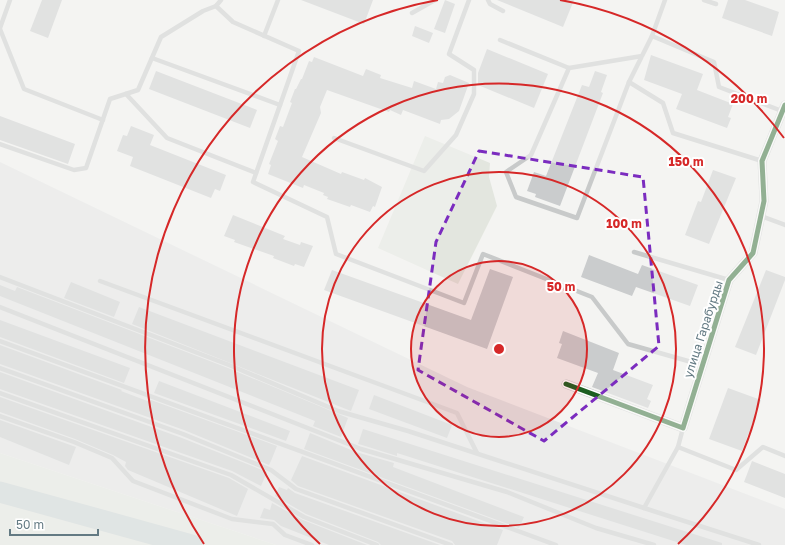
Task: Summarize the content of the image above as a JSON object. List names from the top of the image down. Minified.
{"streets":{"street":["улица Гарабурды"]},"scale_bar":"50 m","rings":["200 m","150 m","100 m","50 m"]}
